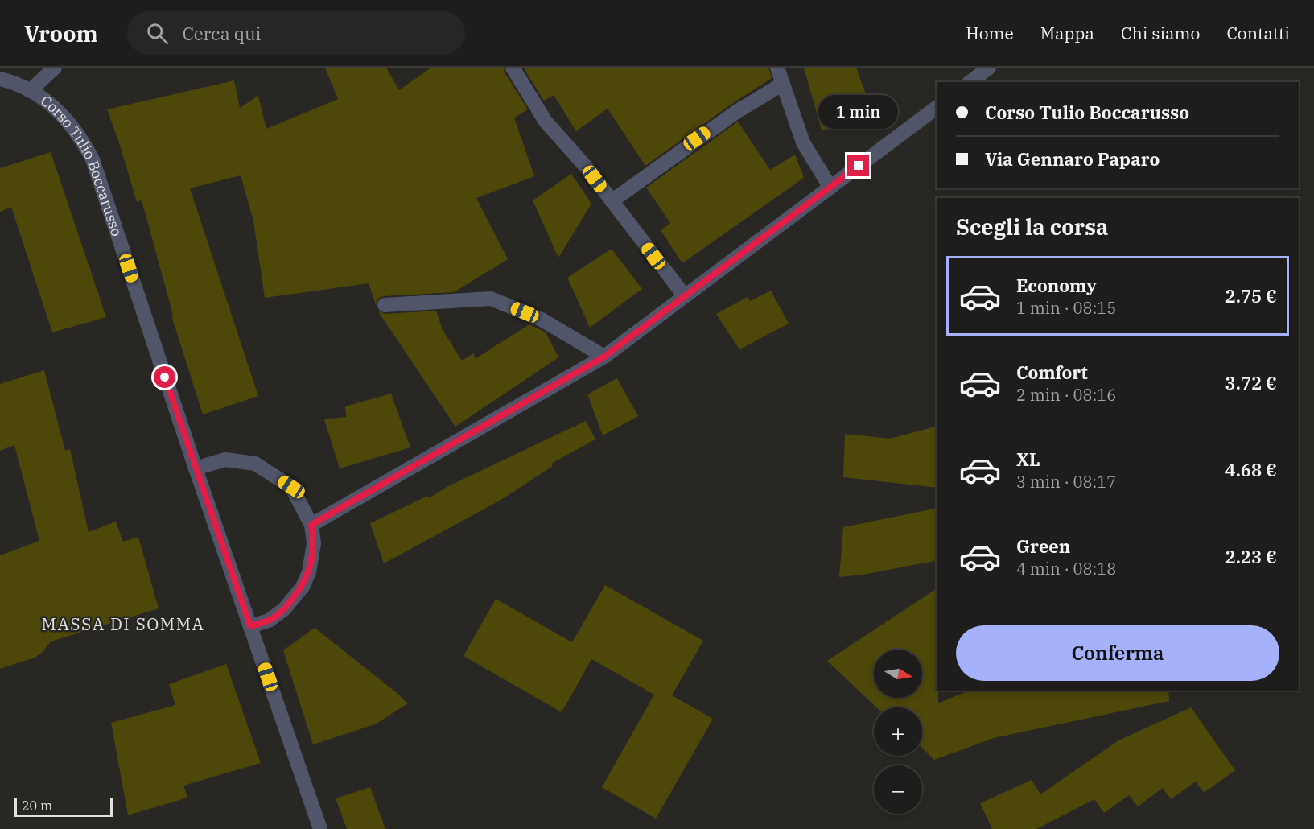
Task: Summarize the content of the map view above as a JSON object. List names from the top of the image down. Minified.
{"streets":{"street":["Corso Tulio Boccarusso"]},"districts":["MASSA DI SOMMA"],"scale_bar":"20 m","north":"right","page":{"header":"Vroom","search":"Cerca qui","nav":["Home","Mappa","Chi siamo","Contatti"],"banner":["Corso Tulio Boccarusso","Via Gennaro Paparo"],"bubble":"1 min","heading":"Scegli la corsa","list":[{"name":"Economy","note":"1 min · 08:15","value":"2.75 €"},{"name":"Comfort","note":"2 min · 08:16","value":"3.72 €"},{"name":"XL","note":"3 min · 08:17","value":"4.68 €"},{"name":"Green","note":"4 min · 08:18","value":"2.23 €"}],"buttons":"Conferma","map_buttons":["+","−"],"scale":"20 m"}}
